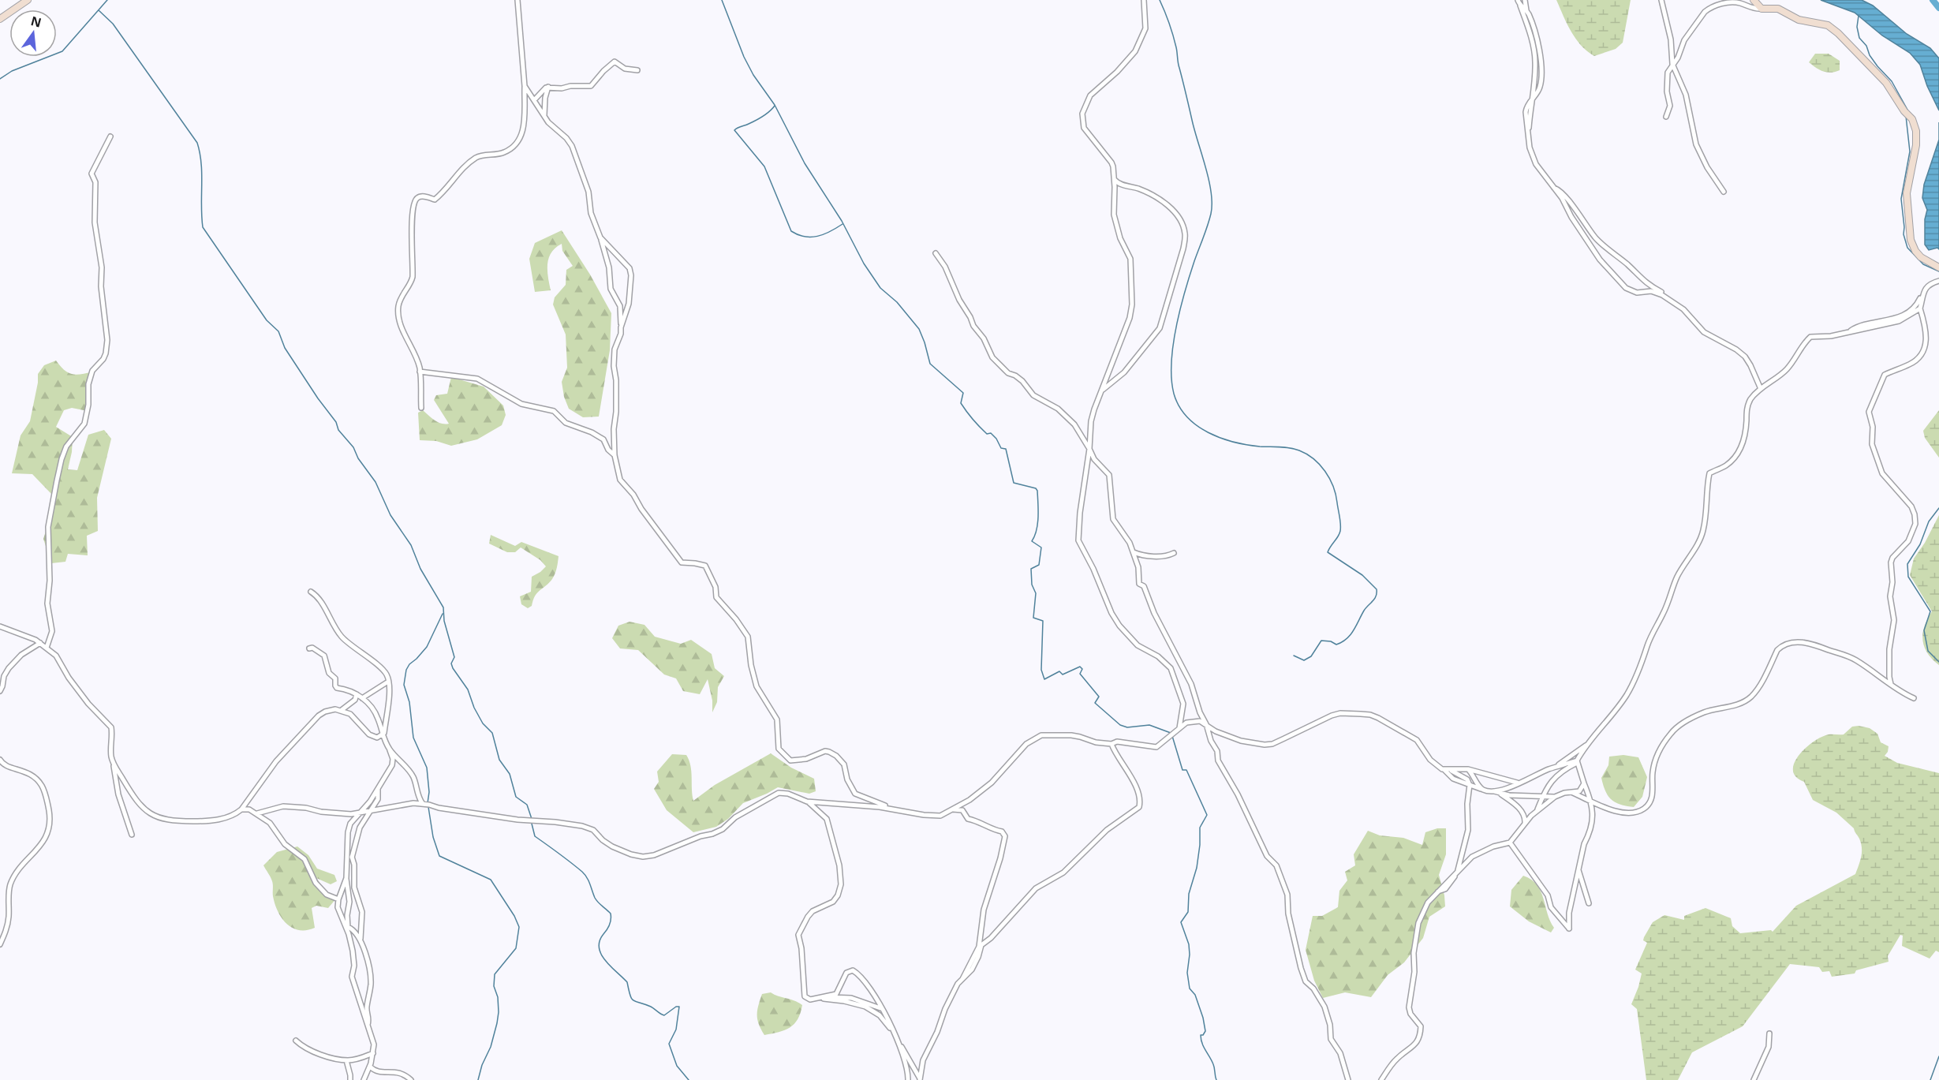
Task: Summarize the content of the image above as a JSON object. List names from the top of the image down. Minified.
{"north":"top"}
